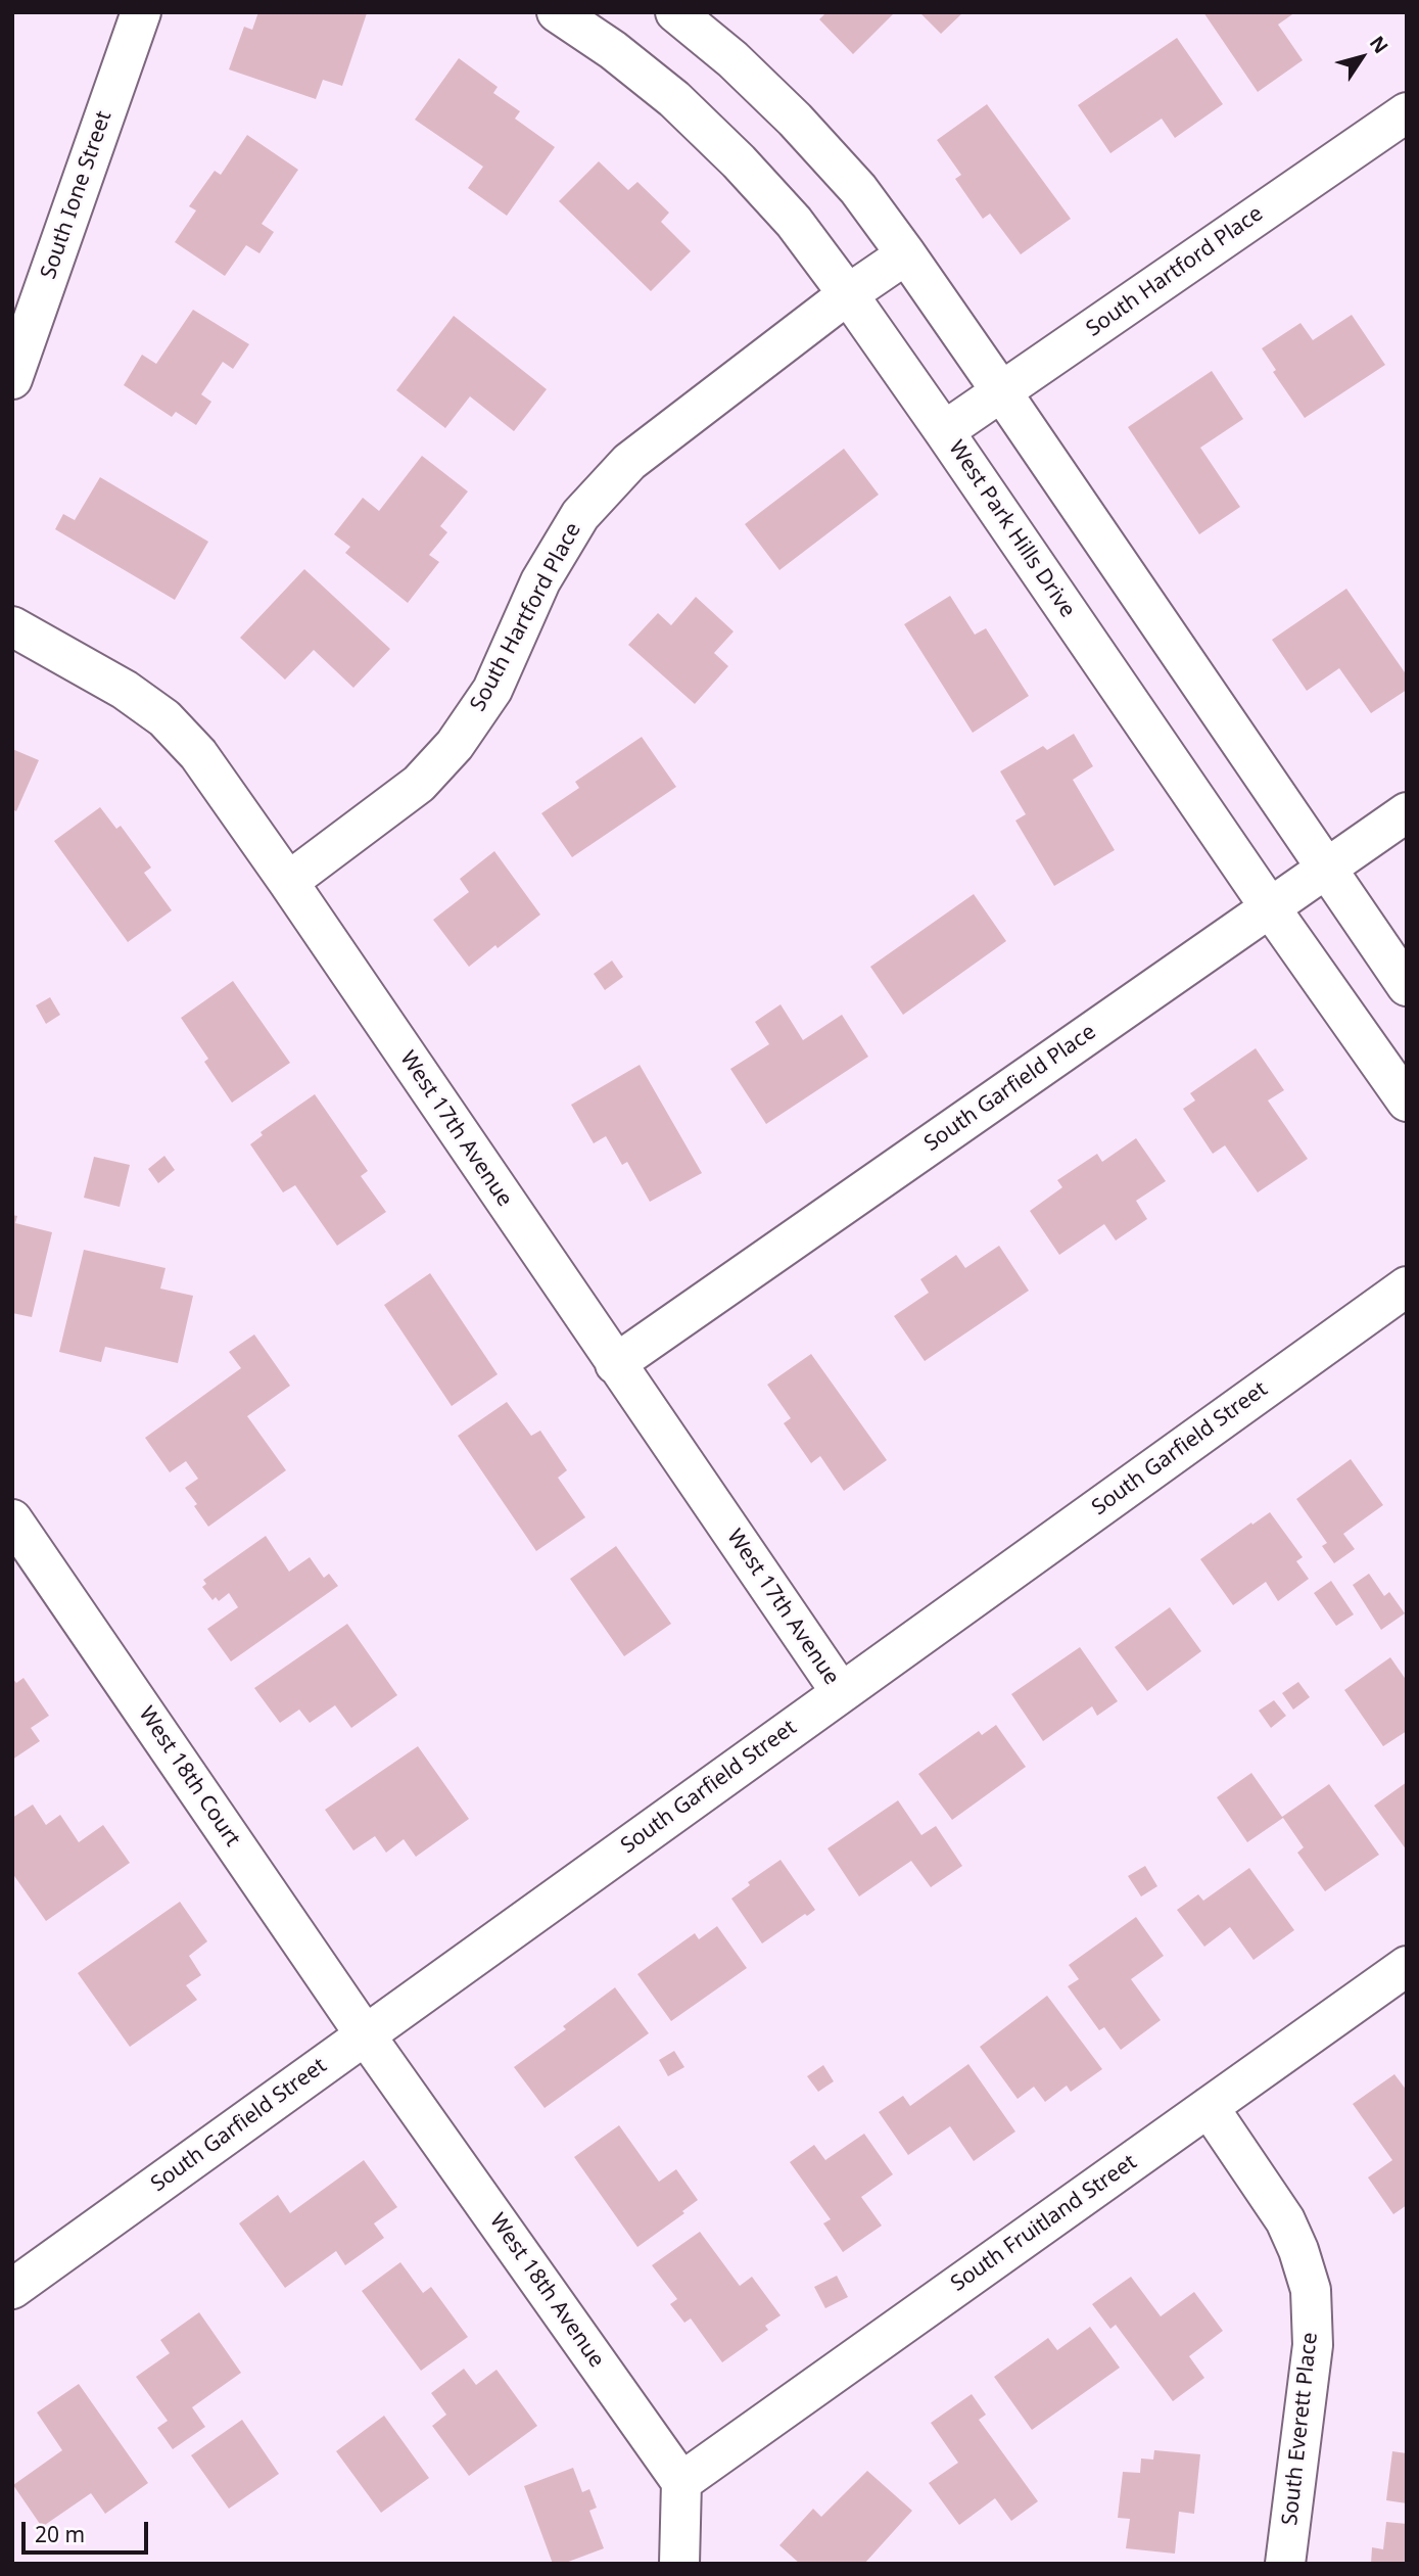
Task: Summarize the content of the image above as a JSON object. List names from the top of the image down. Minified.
{"streets":{"street":["South Ione Street","South Hartford Place","West Park Hills Drive","South Garfield Place","West 17th Avenue","South Garfield Street","West 18th Court","South Fruitland Street","West 18th Avenue","South Everett Place"]},"crossings":[["South Hartford Place","West Park Hills Drive"],["South Hartford Place","West 17th Avenue"],["West Park Hills Drive","South Garfield Place"],["South Garfield Place","West 17th Avenue"],["West 17th Avenue","South Garfield Street"],["South Garfield Street","West 18th Court"],["South Garfield Street","West 18th Avenue"],["West 18th Court","West 18th Avenue"],["South Fruitland Street","West 18th Avenue"],["South Fruitland Street","South Everett Place"]],"scale_bar":"20 m","north":"top right"}
